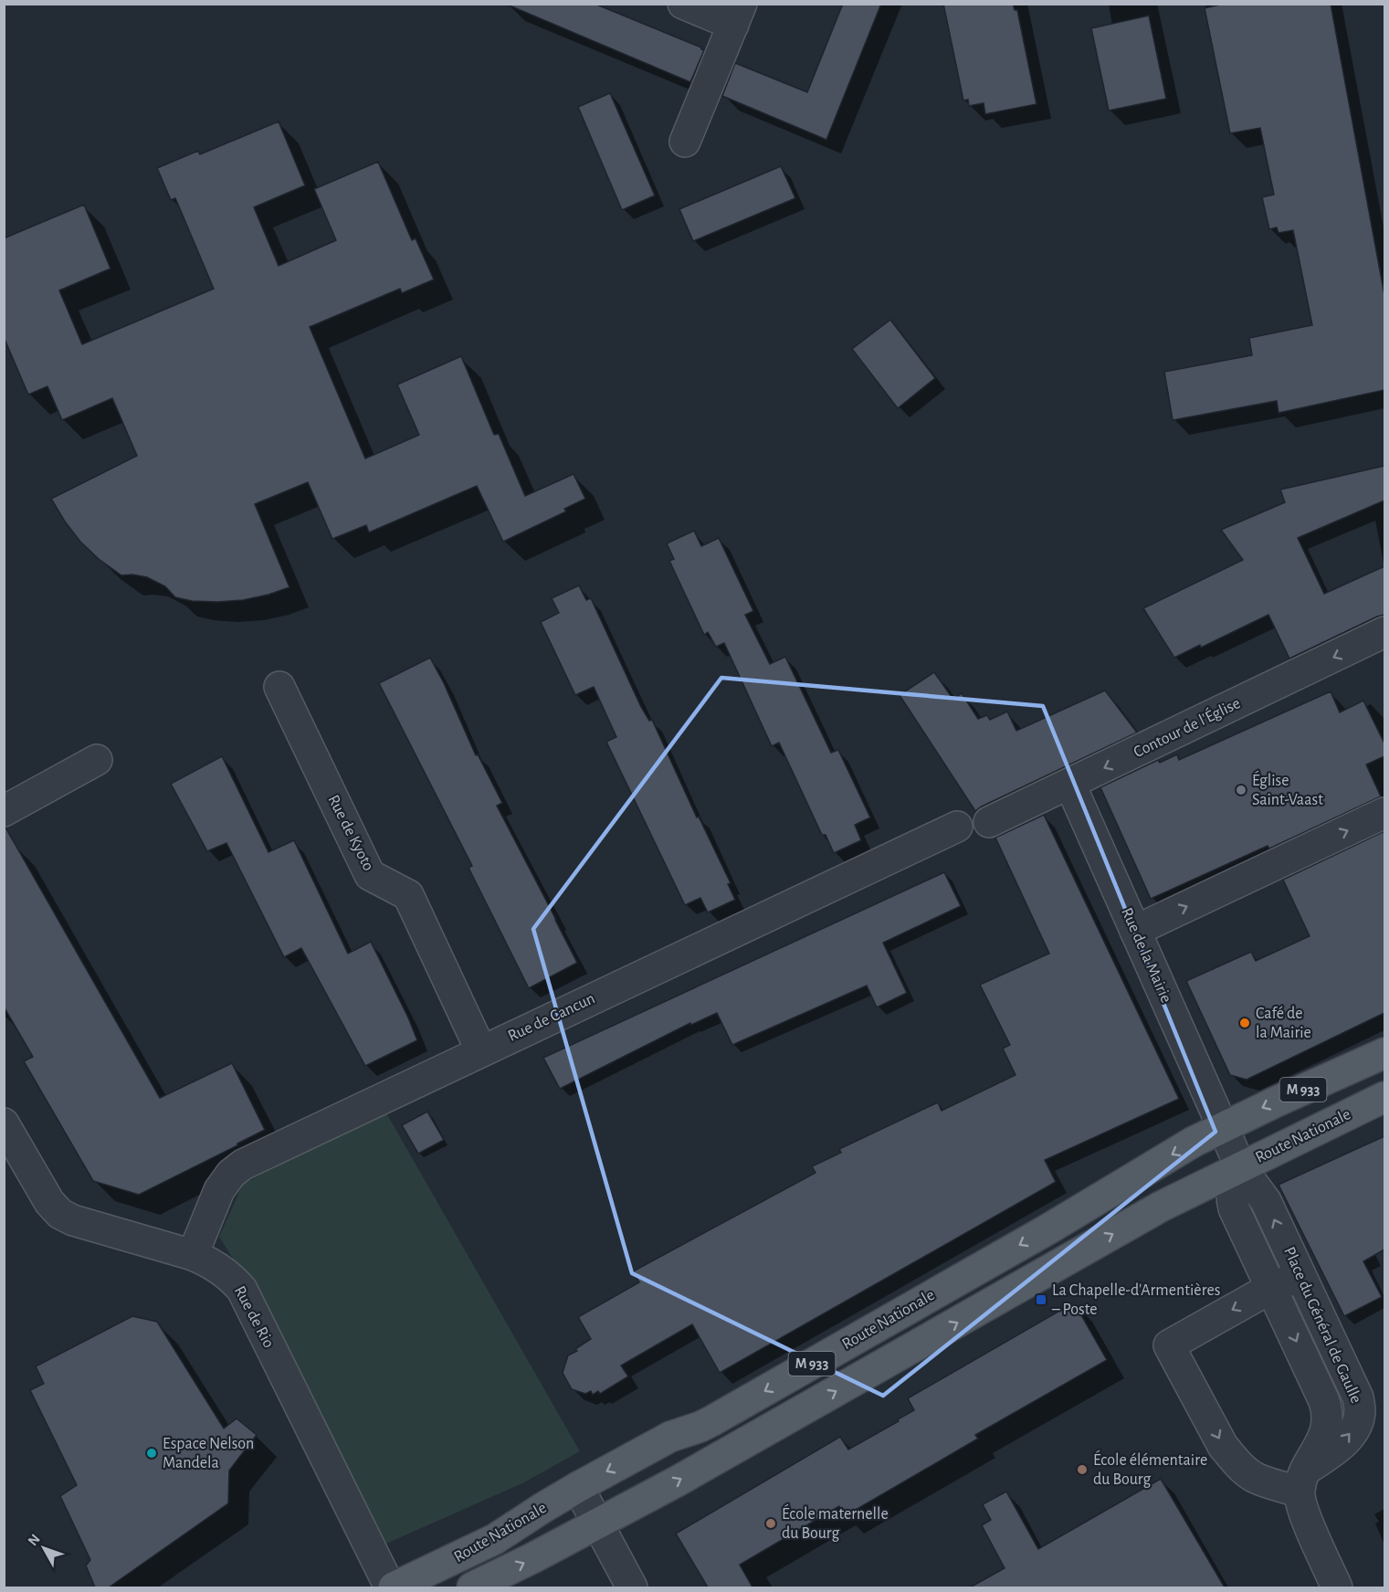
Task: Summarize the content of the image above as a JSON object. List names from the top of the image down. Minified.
{"streets":{"main road":["M 933","Route Nationale"],"street":["Contour de l'Église","Rue de Kyoto","Rue de la Mairie","Rue de Cancun","Rue de Rio","Place du Général de Gaulle"]},"crossings":[["Contour de l'Église","Rue de la Mairie"],["Rue de Kyoto","Rue de Cancun"],["Rue de la Mairie","Route Nationale"],["Rue de la Mairie","Place du Général de Gaulle"],["Rue de Cancun","Rue de Rio"],["Route Nationale","Rue de Rio"],["Route Nationale","Place du Général de Gaulle"]],"places":{"other":["Église Saint-Vaast","Café de la Mairie","Espace Nelson Mandela","École élémentaire du Bourg","École maternelle du Bourg"],"transit":["La Chapelle-d'Armentières – Poste"]},"north":"top left"}
